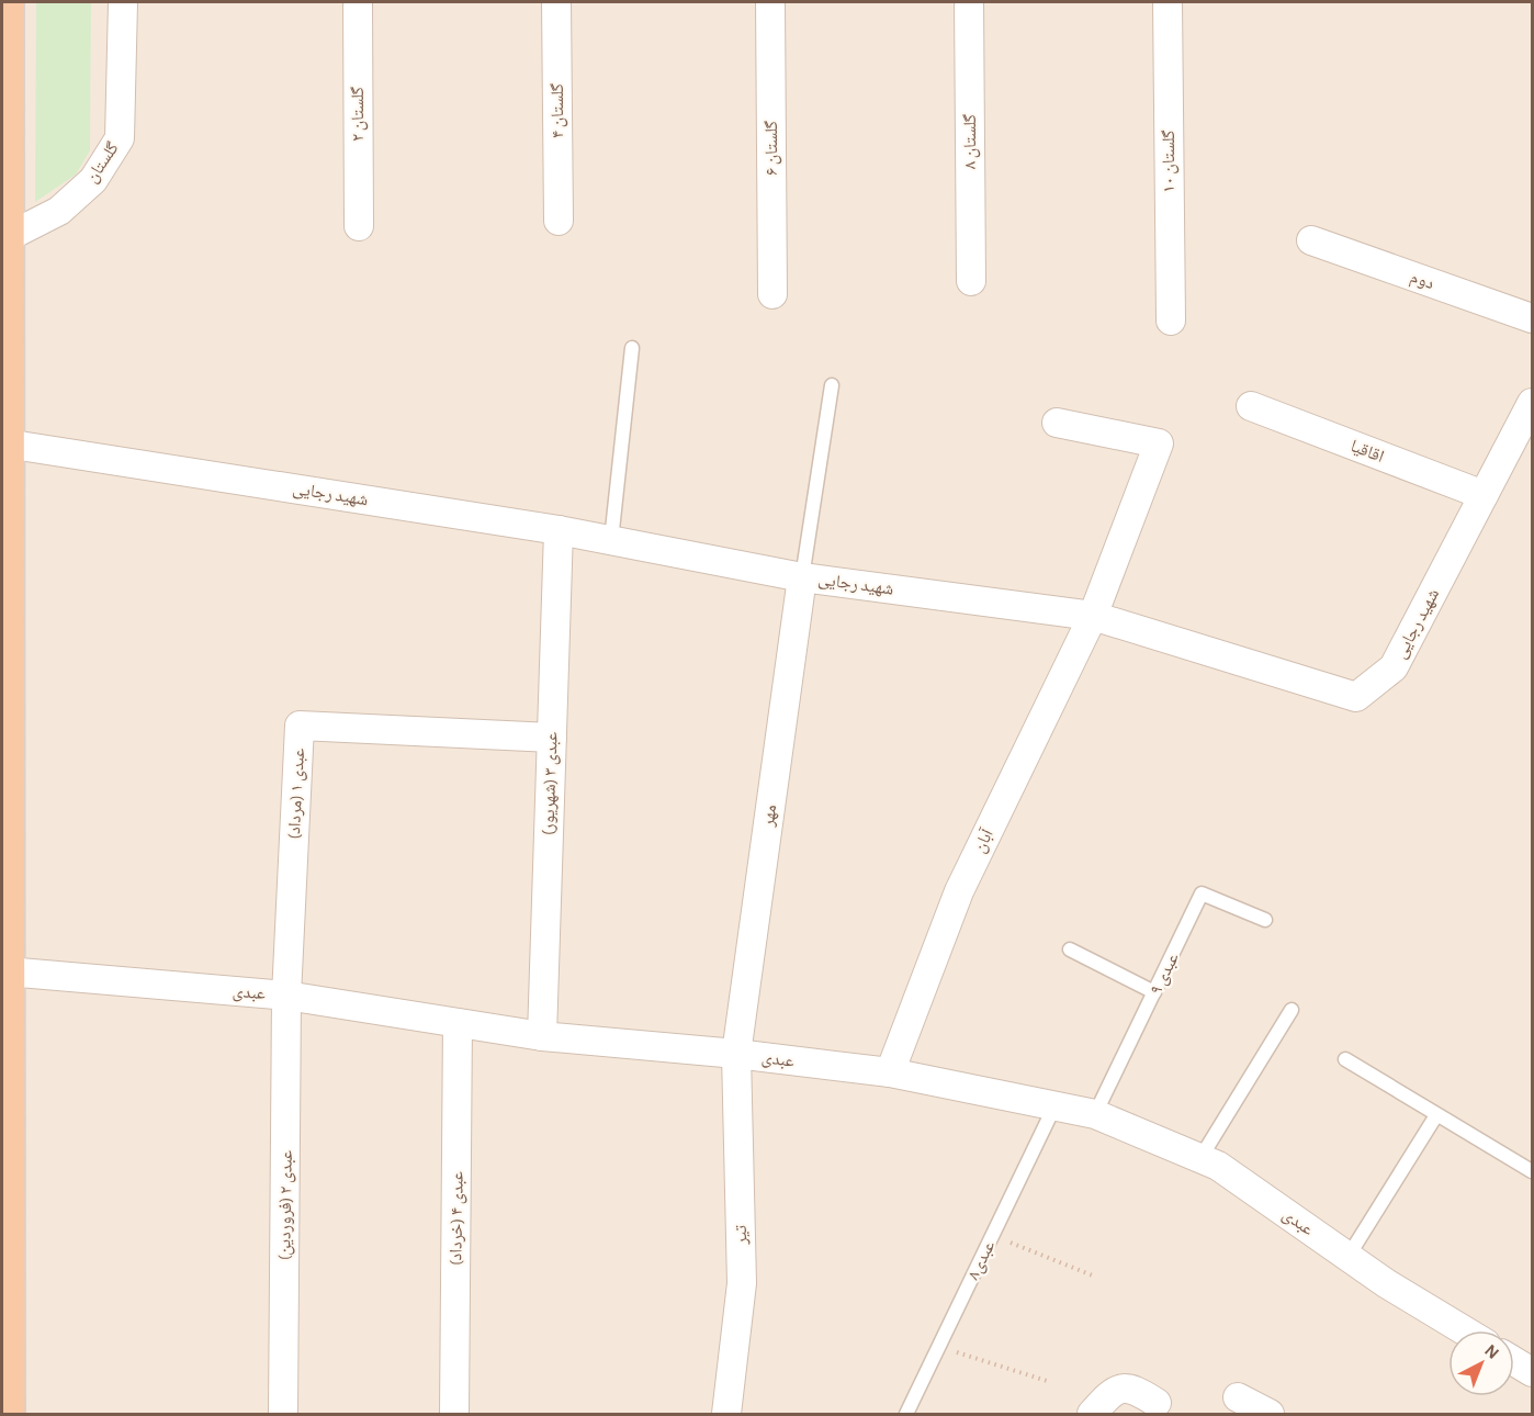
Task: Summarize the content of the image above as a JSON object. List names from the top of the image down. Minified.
{"streets":{"street":["گلستان ۴","گلستان ۲","گلستان ۸","گلستان ۶","گلستان ۱۰","گلستان","دوم","اقاقیا","شهید رجایی","عبدی ۳ (شهریور)","عبدی ۱ (مرداد)","مهر","آبان","عبدی","عبدی ۲ (فروردین)","عبدی ۴ (خرداد)","تیر"],"lane":["عبدی ۹","عبدی۸"]},"crossings":[["اقاقیا","شهید رجایی"],["شهید رجایی","عبدی ۳ (شهریور)"],["شهید رجایی","مهر"],["شهید رجایی","آبان"],["عبدی ۳ (شهریور)","عبدی ۱ (مرداد)"],["عبدی ۳ (شهریور)","عبدی"],["عبدی ۱ (مرداد)","عبدی"],["عبدی ۱ (مرداد)","عبدی ۲ (فروردین)"],["مهر","عبدی"],["مهر","تیر"],["آبان","عبدی"],["عبدی ۹","عبدی"],["عبدی","عبدی ۲ (فروردین)"],["عبدی","عبدی ۴ (خرداد)"],["عبدی","تیر"],["عبدی","عبدی۸"]],"north":"top right"}
